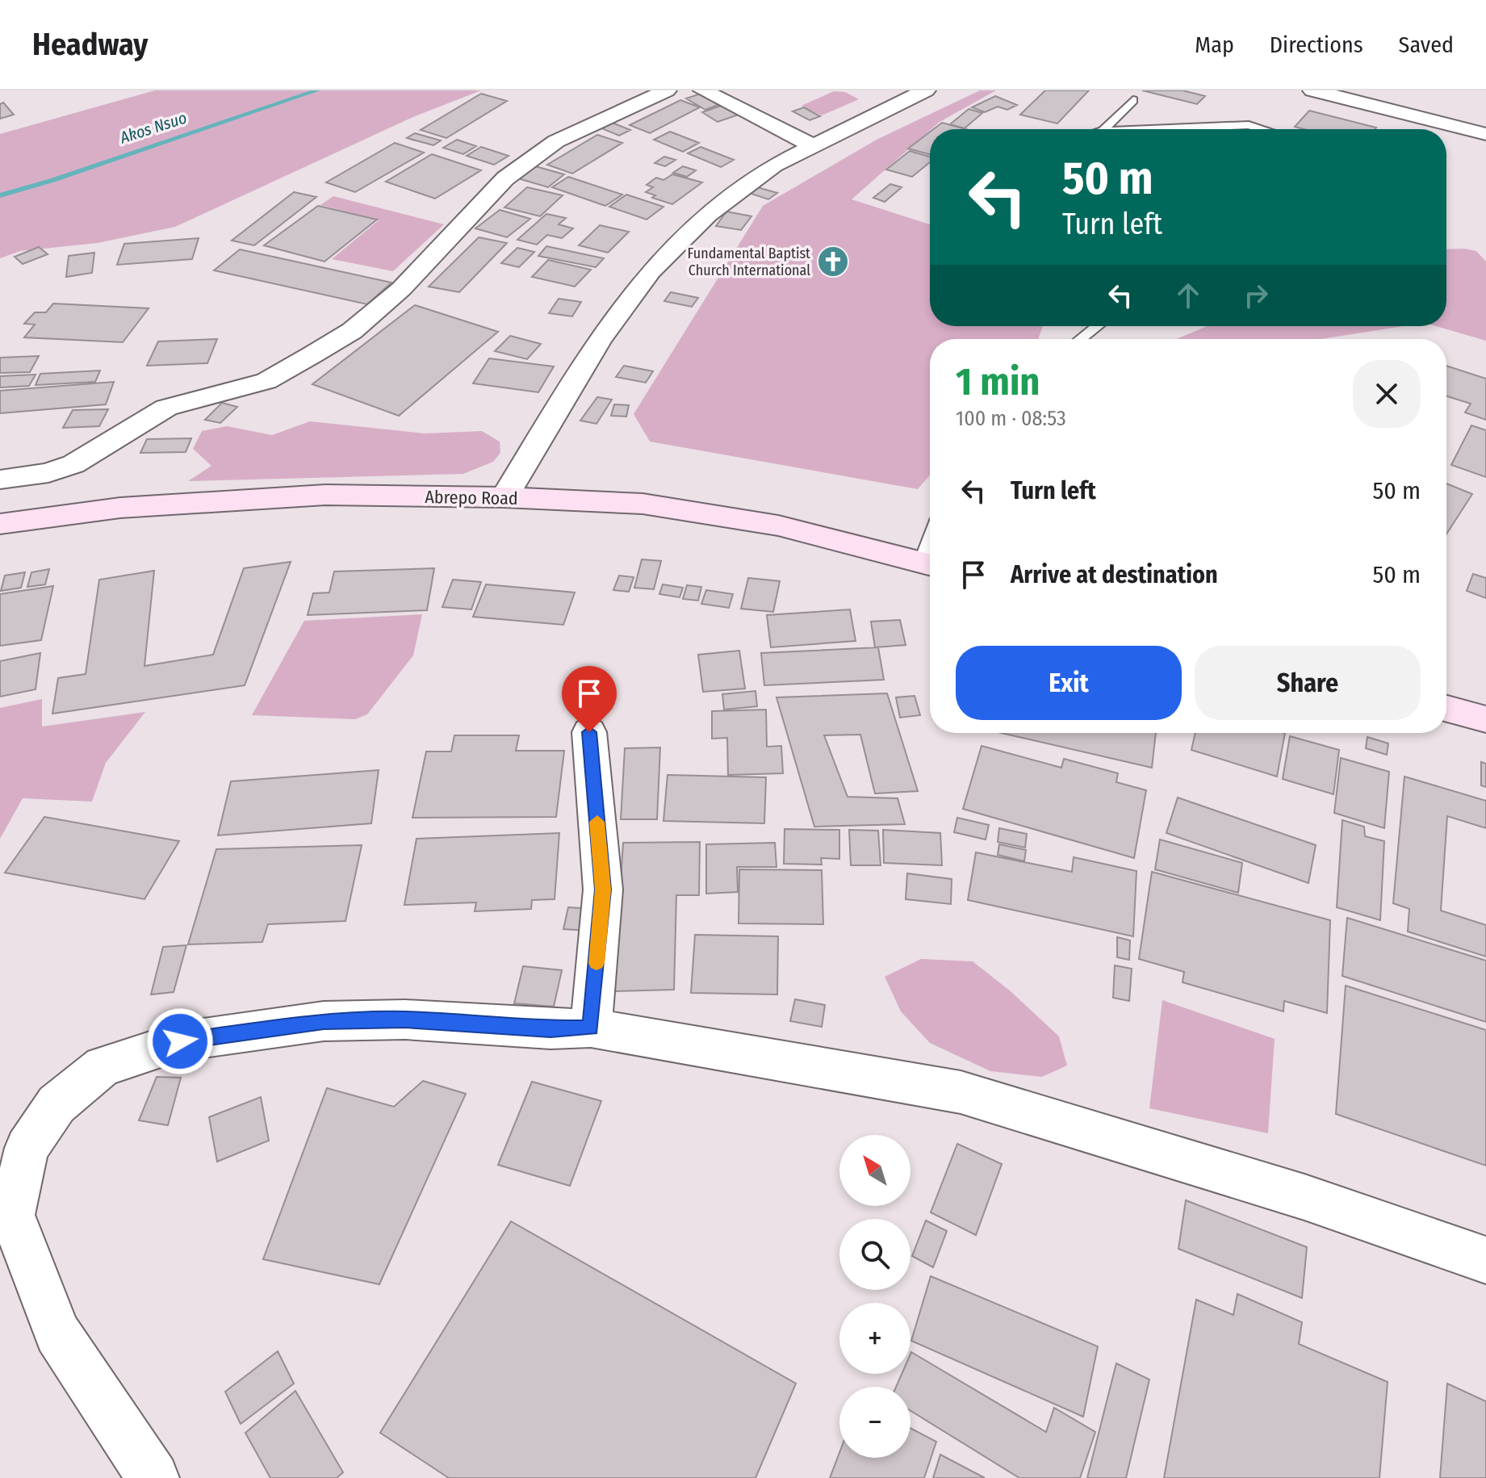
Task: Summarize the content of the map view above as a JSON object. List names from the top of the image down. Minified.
{"streets":{"main road":["Abrepo Road"]},"water":["Akos Nsuo"],"places":{"church":["Fundamental Baptist Church International"]},"north":"top left","page":{"header":"Headway","nav":["Map","Directions","Saved"],"turn":["50 m","Turn left"],"heading":["1 min","100 m · 08:53"],"list":[{"name":"Turn left","value":"50 m"},{"name":"Arrive at destination","value":"50 m"}],"buttons":["Exit","Share"],"map_buttons":["+","−"]}}
